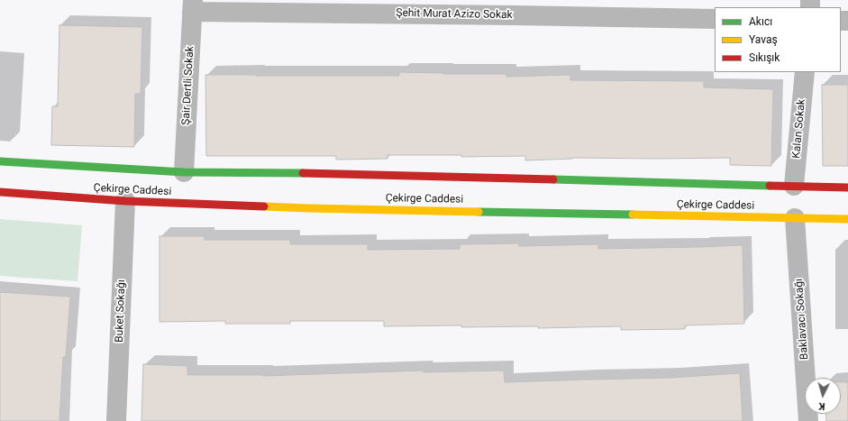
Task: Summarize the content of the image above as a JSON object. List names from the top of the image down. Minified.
{"streets":{"main road":["Çekirge Caddesi"],"street":["Şehit Murat Azizo Sokak","Şair Dertli Sokak","Kalan Sokak","Buket Sokağı","Baklavacı Sokağı"]},"crossings":[["Şehit Murat Azizo Sokak","Şair Dertli Sokak"],["Şair Dertli Sokak","Çekirge Caddesi"],["Kalan Sokak","Çekirge Caddesi"],["Çekirge Caddesi","Buket Sokağı"],["Çekirge Caddesi","Baklavacı Sokağı"]],"legend":["Akıcı","Yavaş","Sıkışık"],"north":"bottom"}
